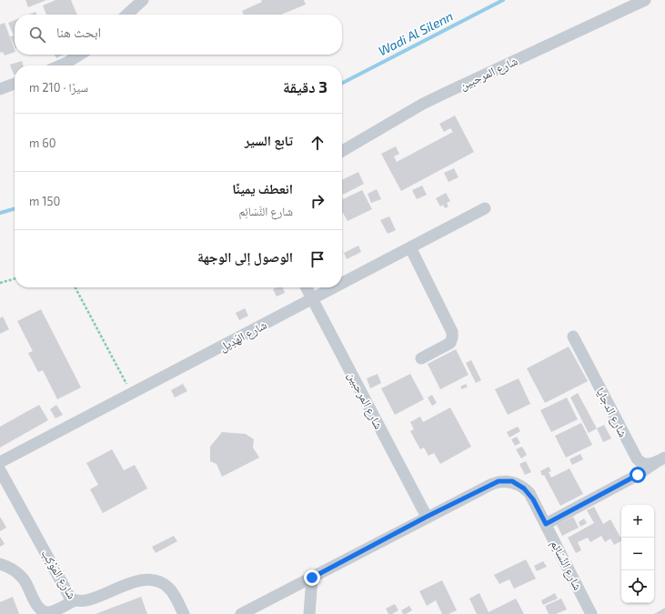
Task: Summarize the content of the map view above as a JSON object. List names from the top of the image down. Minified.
{"streets":{"street":["شارع المرحبين","شارع الهَدِيل","شارع الدجايا","شارع النَّسَائِم","شارع المَوْكِب"]},"crossings":[["شارع المرحبين","شارع الهَدِيل"],["شارع المرحبين","شارع النَّسَائِم"]],"water":["Wadi Al Silenn"],"page":{"search":"ابحث هنا","heading":["3 دقيقة","سيرًا · 210 m"],"list":[["تابع السير","60 m"],["انعطف يمينًا","شارع النَّسَائِم","150 m"],"الوصول إلى الوجهة"],"map_buttons":["+","−"]}}
